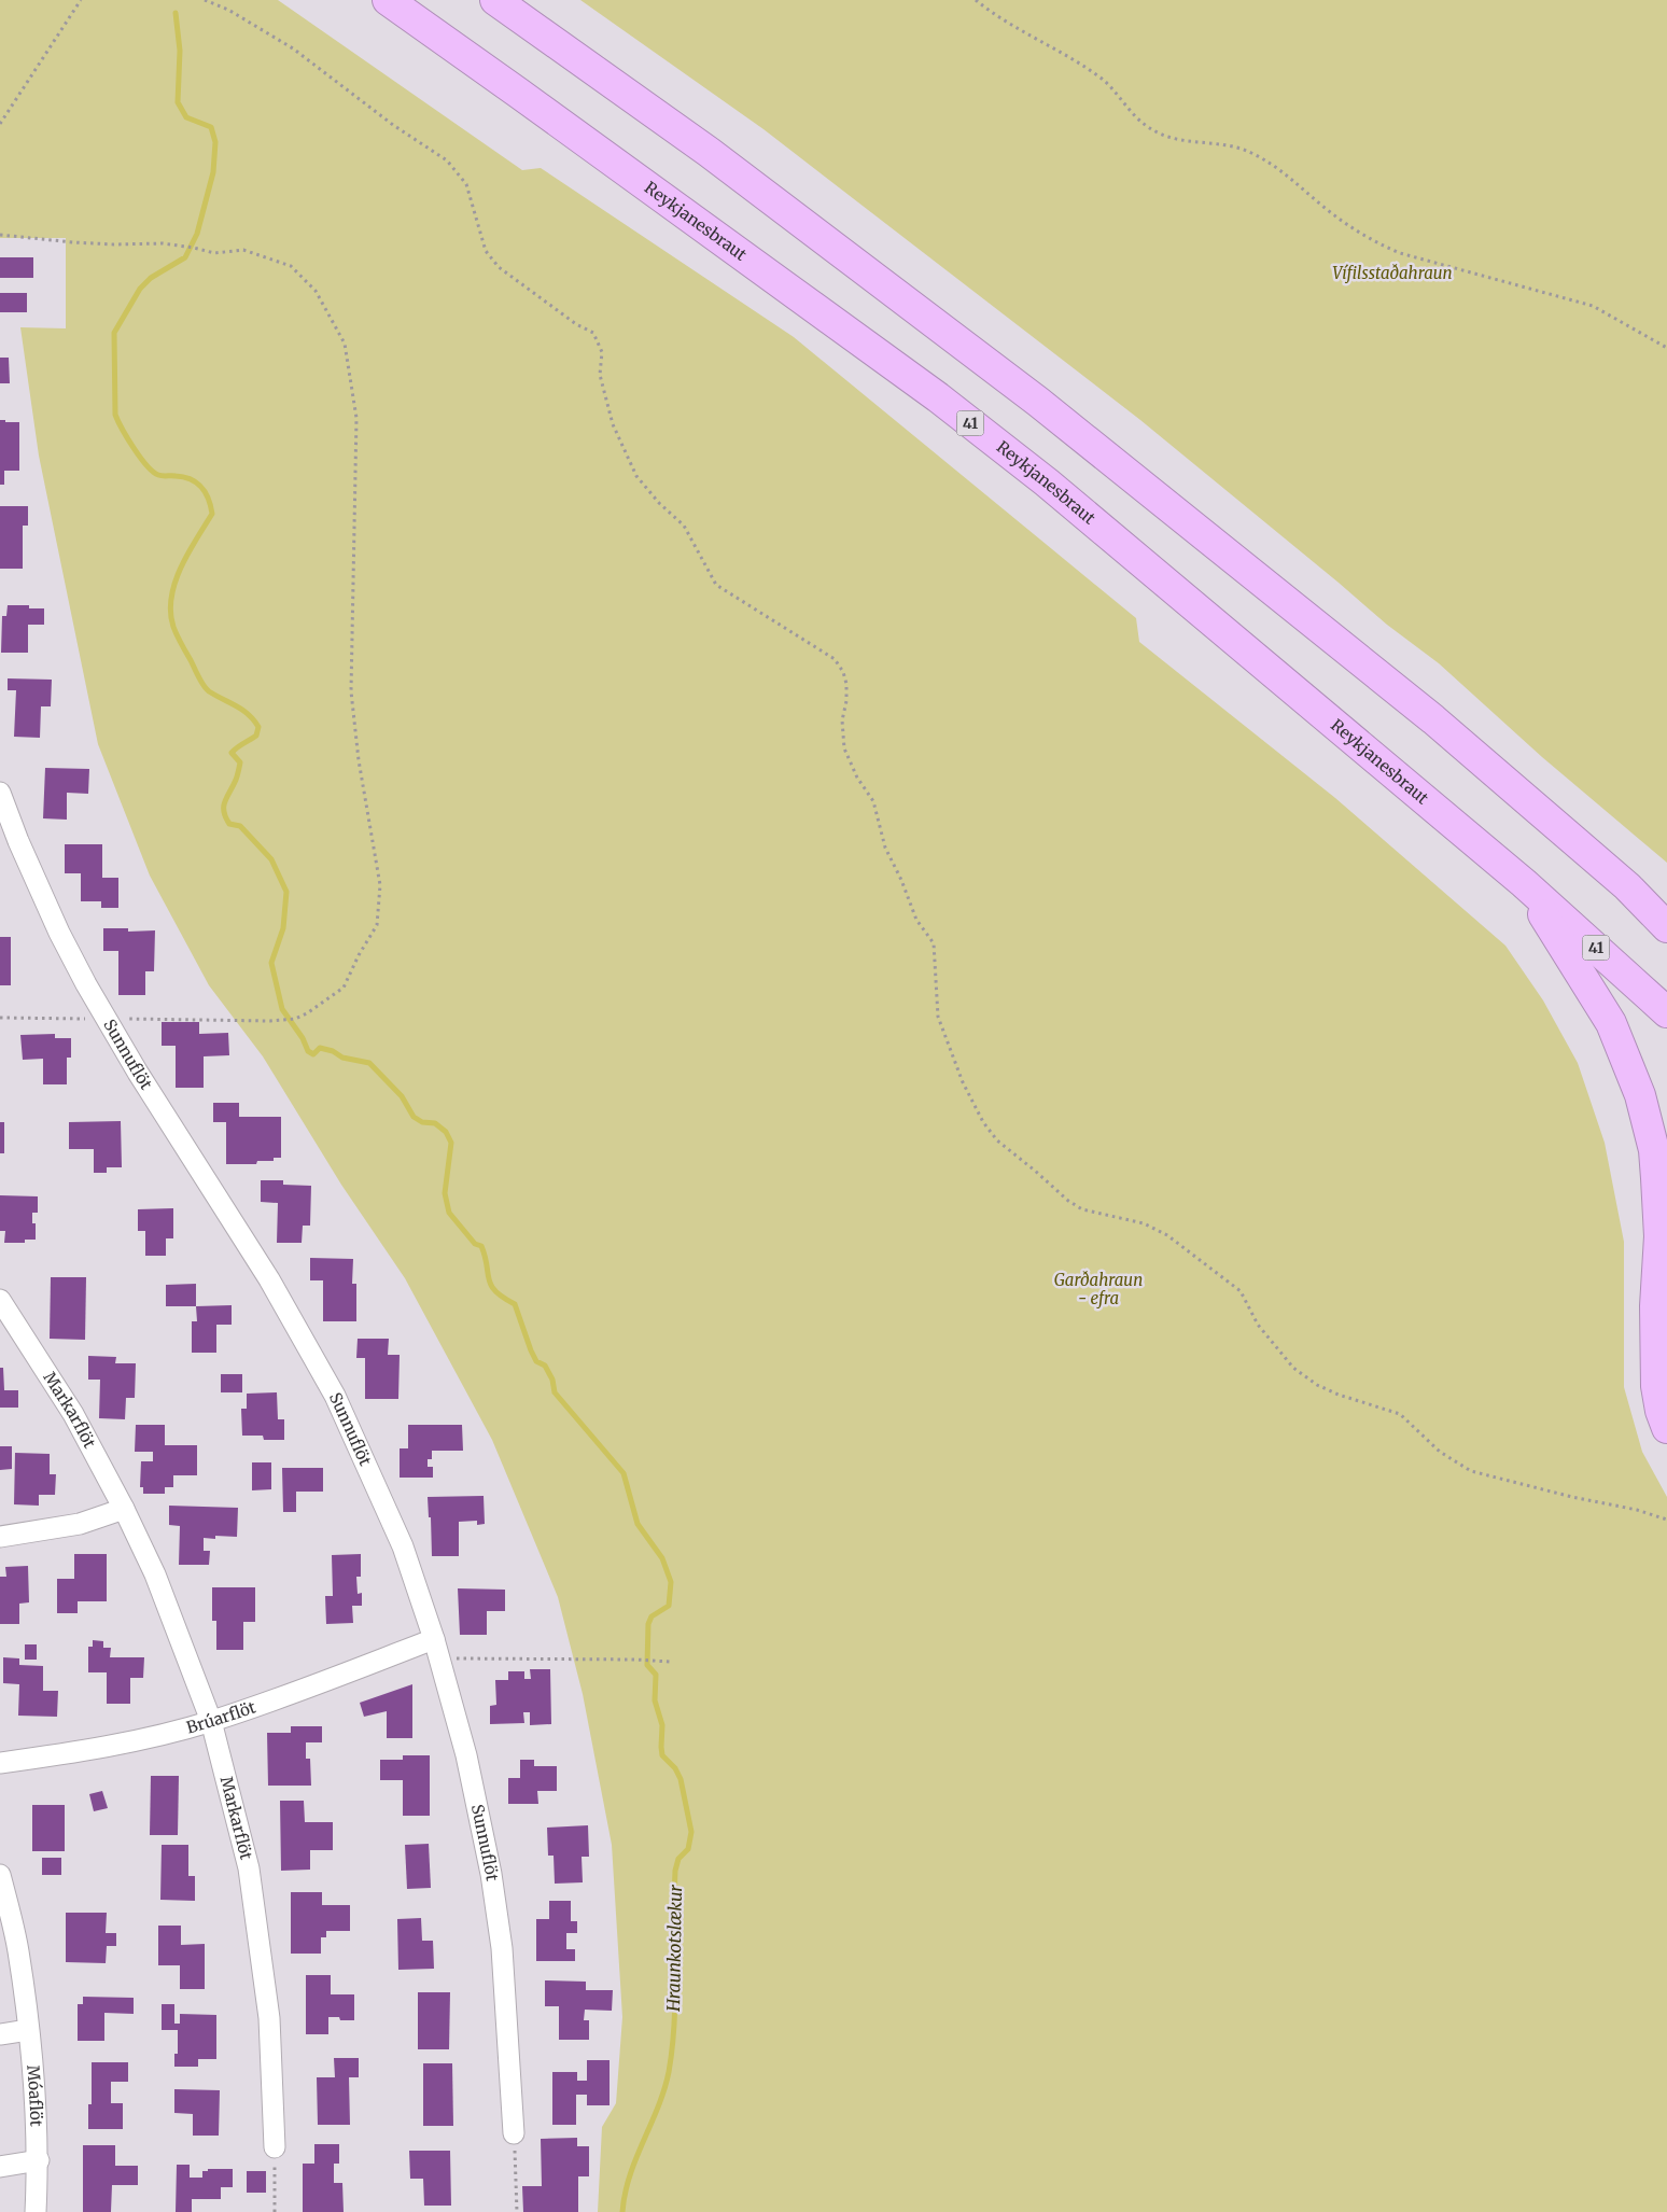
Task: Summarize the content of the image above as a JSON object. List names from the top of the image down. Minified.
{"streets":{"highway":["Reykjanesbraut","41"],"street":["Sunnuflöt","Markarflöt","Brúarflöt","Móaflöt"]},"crossings":[["Sunnuflöt","Brúarflöt"],["Markarflöt","Brúarflöt"]],"water":["Hraunkotslækur"],"parks":["Vífilsstaðahraun","Garðahraun - efra"]}
